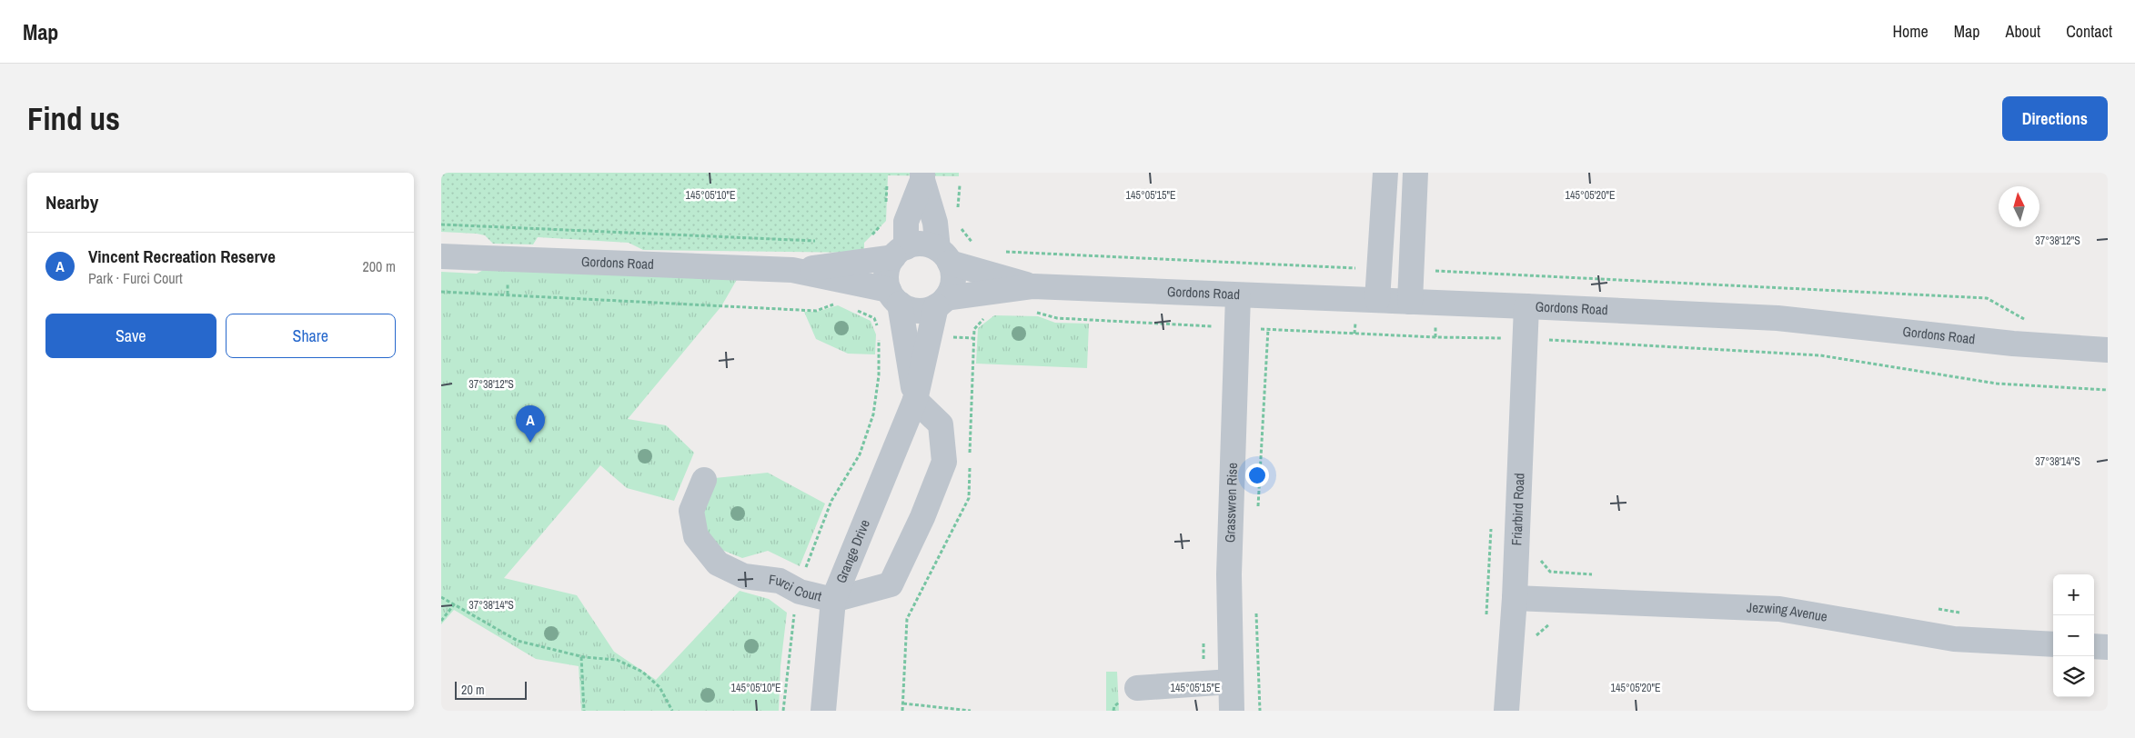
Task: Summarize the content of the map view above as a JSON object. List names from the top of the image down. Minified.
{"streets":{"street":["Gordons Road","Grasswren Rise","Friarbird Road","Grange Drive","Furci Court","Jezwing Avenue"]},"crossings":[["Gordons Road","Grasswren Rise"],["Gordons Road","Friarbird Road"],["Gordons Road","Grange Drive"],["Friarbird Road","Jezwing Avenue"],["Grange Drive","Furci Court"]],"scale_bar":"20 m","north":"top","page":{"header":"Map","nav":["Home","Map","About","Contact"],"buttons":["Directions",["Save","Share"]],"title":"Find us","heading":"Nearby","list":[{"mark":"A","name":"Vincent Recreation Reserve","note":"Park · Furci Court","value":"200 m"}],"pins":"A","map_buttons":["+","−"],"scale":"20 m"},"coordinates":["145°05'10\"E","145°05'15\"E","145°05'20\"E","37°38'12\"S","37°38'14\"S"]}
